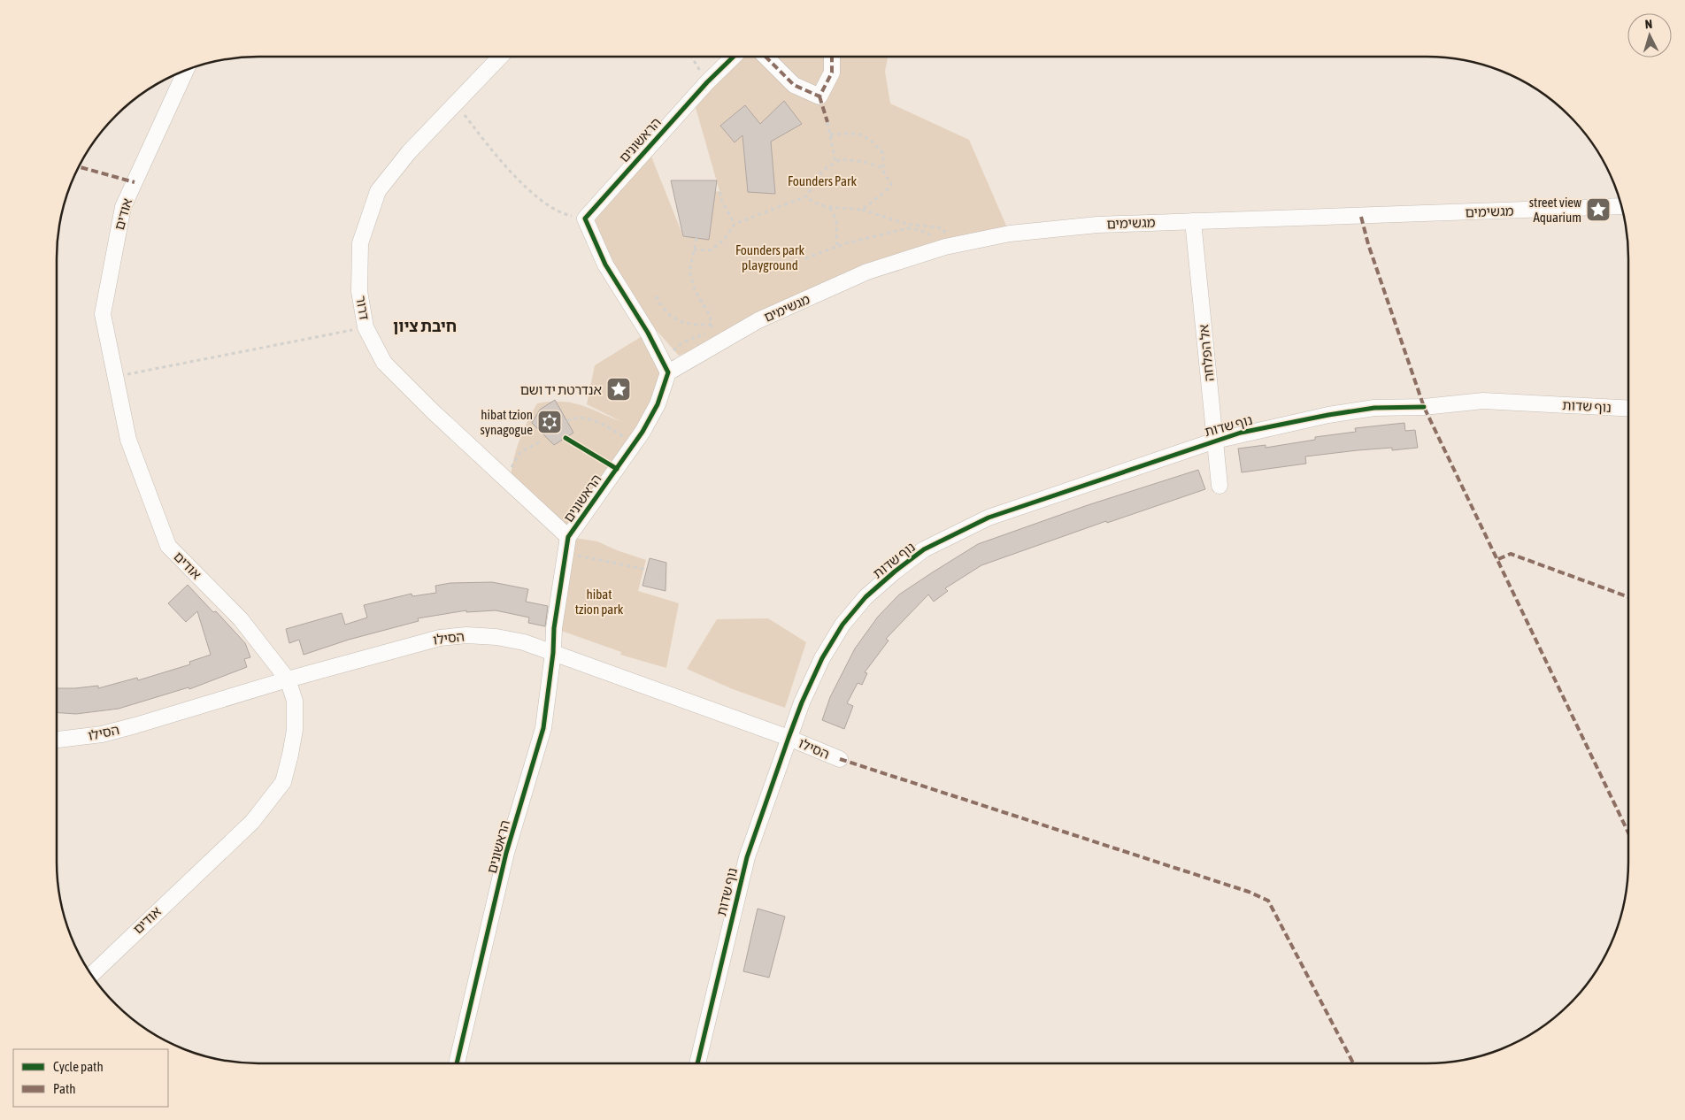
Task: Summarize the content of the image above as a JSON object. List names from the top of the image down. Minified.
{"streets":{"street":["הראשונים","מגשימים","אודים","דרור","אל הפלחה","נוף שדות","הסילו"]},"crossings":[["הראשונים","מגשימים"],["הראשונים","דרור"],["הראשונים","הסילו"],["מגשימים","אל הפלחה"],["אודים","הסילו"],["אל הפלחה","נוף שדות"],["נוף שדות","הסילו"]],"districts":["חיבת ציון"],"parks":["Founders Park","Founders park playground","hibat tzion park"],"places":{"place":["street view Aquarium","אנדרטת יד ושם"],"synagogue":["hibat tzion synagogue"]},"legend":["Cycle path","Path"],"north":"top"}
